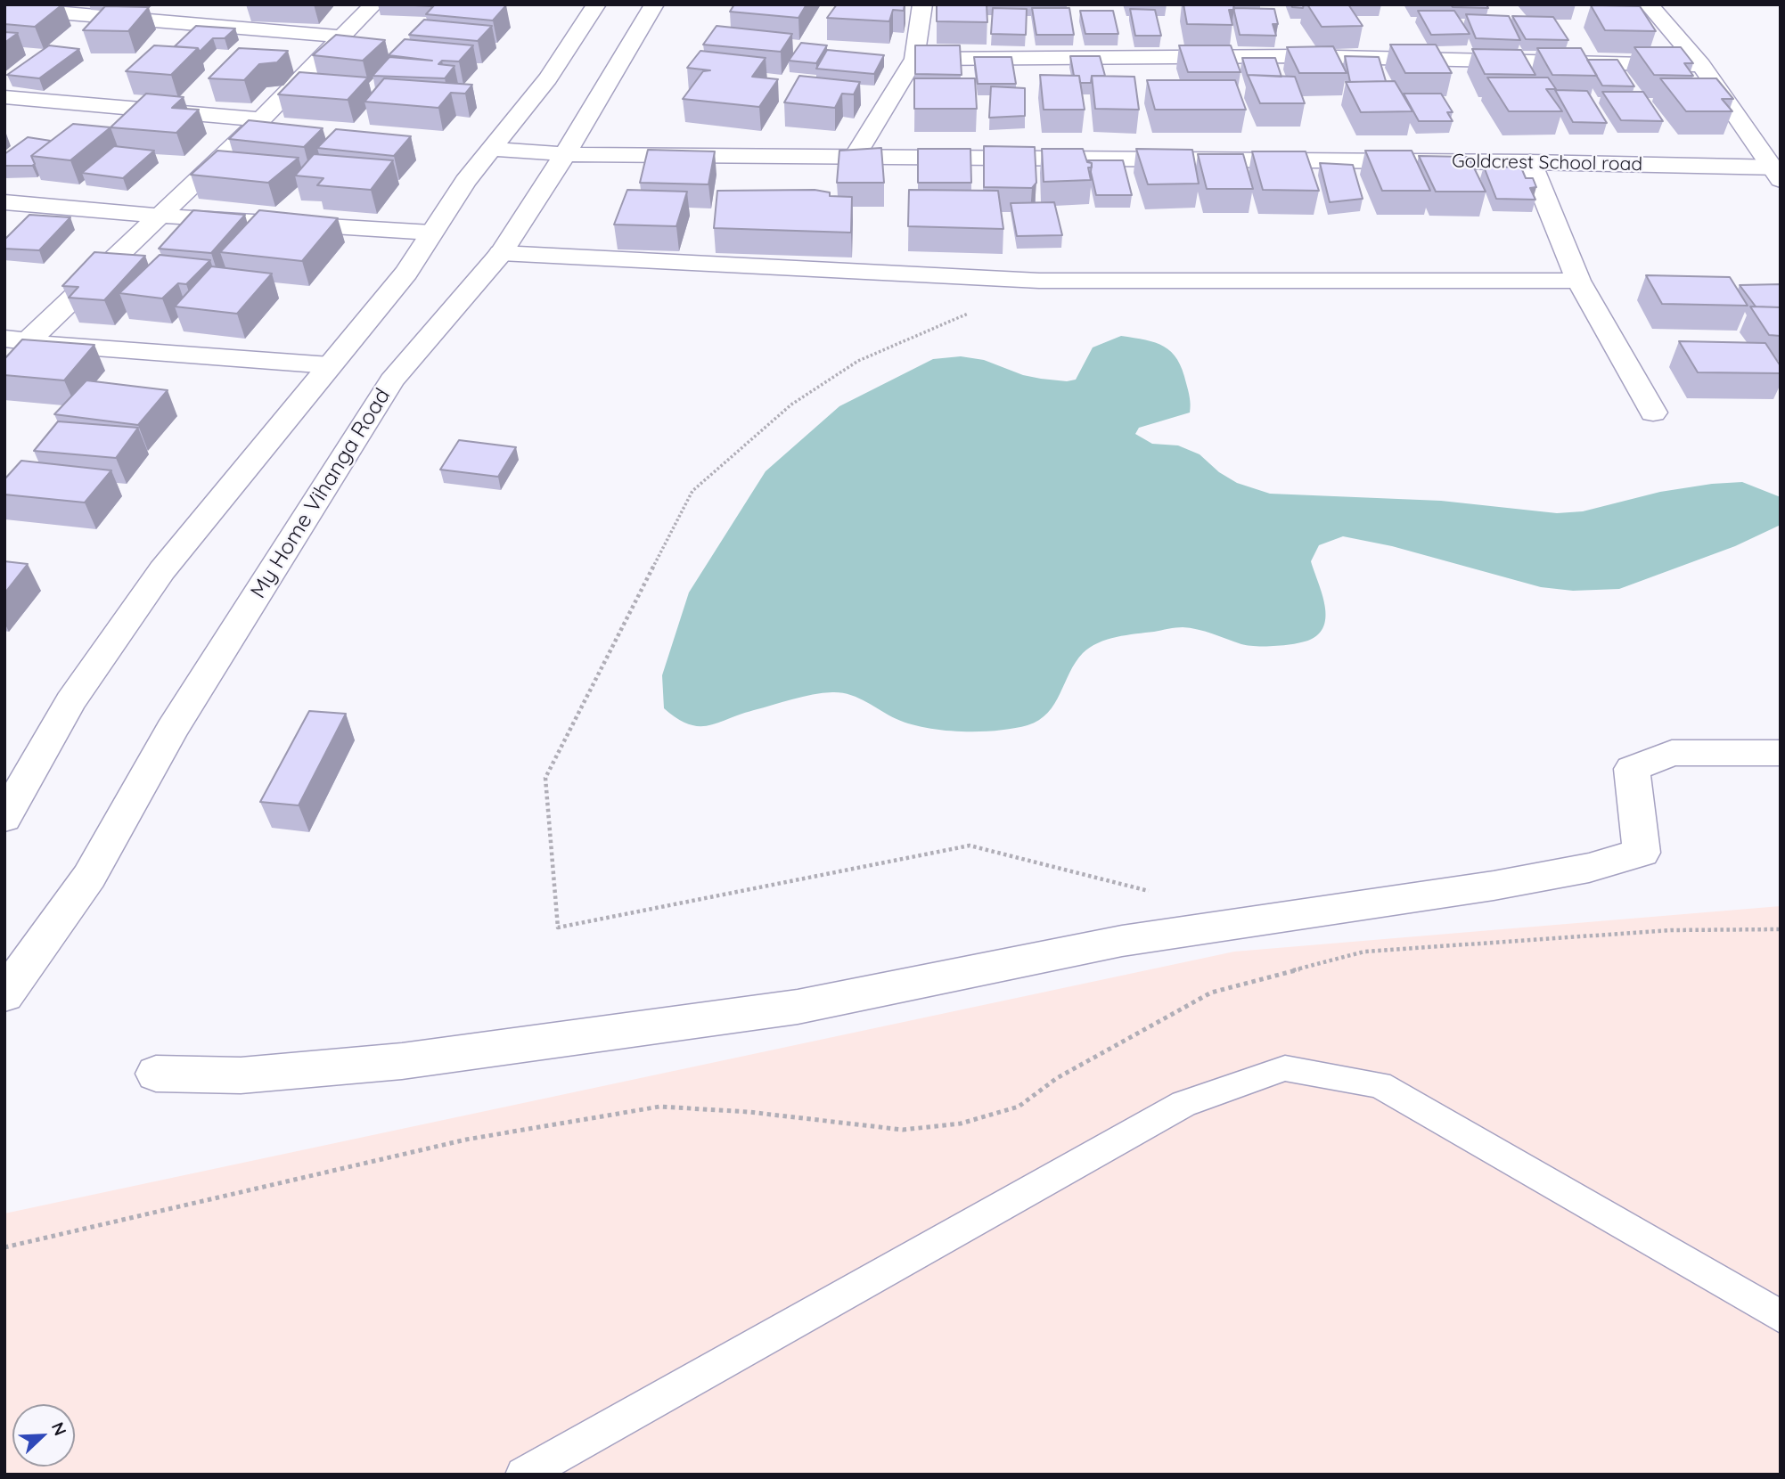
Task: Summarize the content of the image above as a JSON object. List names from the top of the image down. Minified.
{"streets":{"street":["Goldcrest School road","My Home Vihanga Road"]},"crossings":[["Goldcrest School road","My Home Vihanga Road"]],"north":"top right"}
